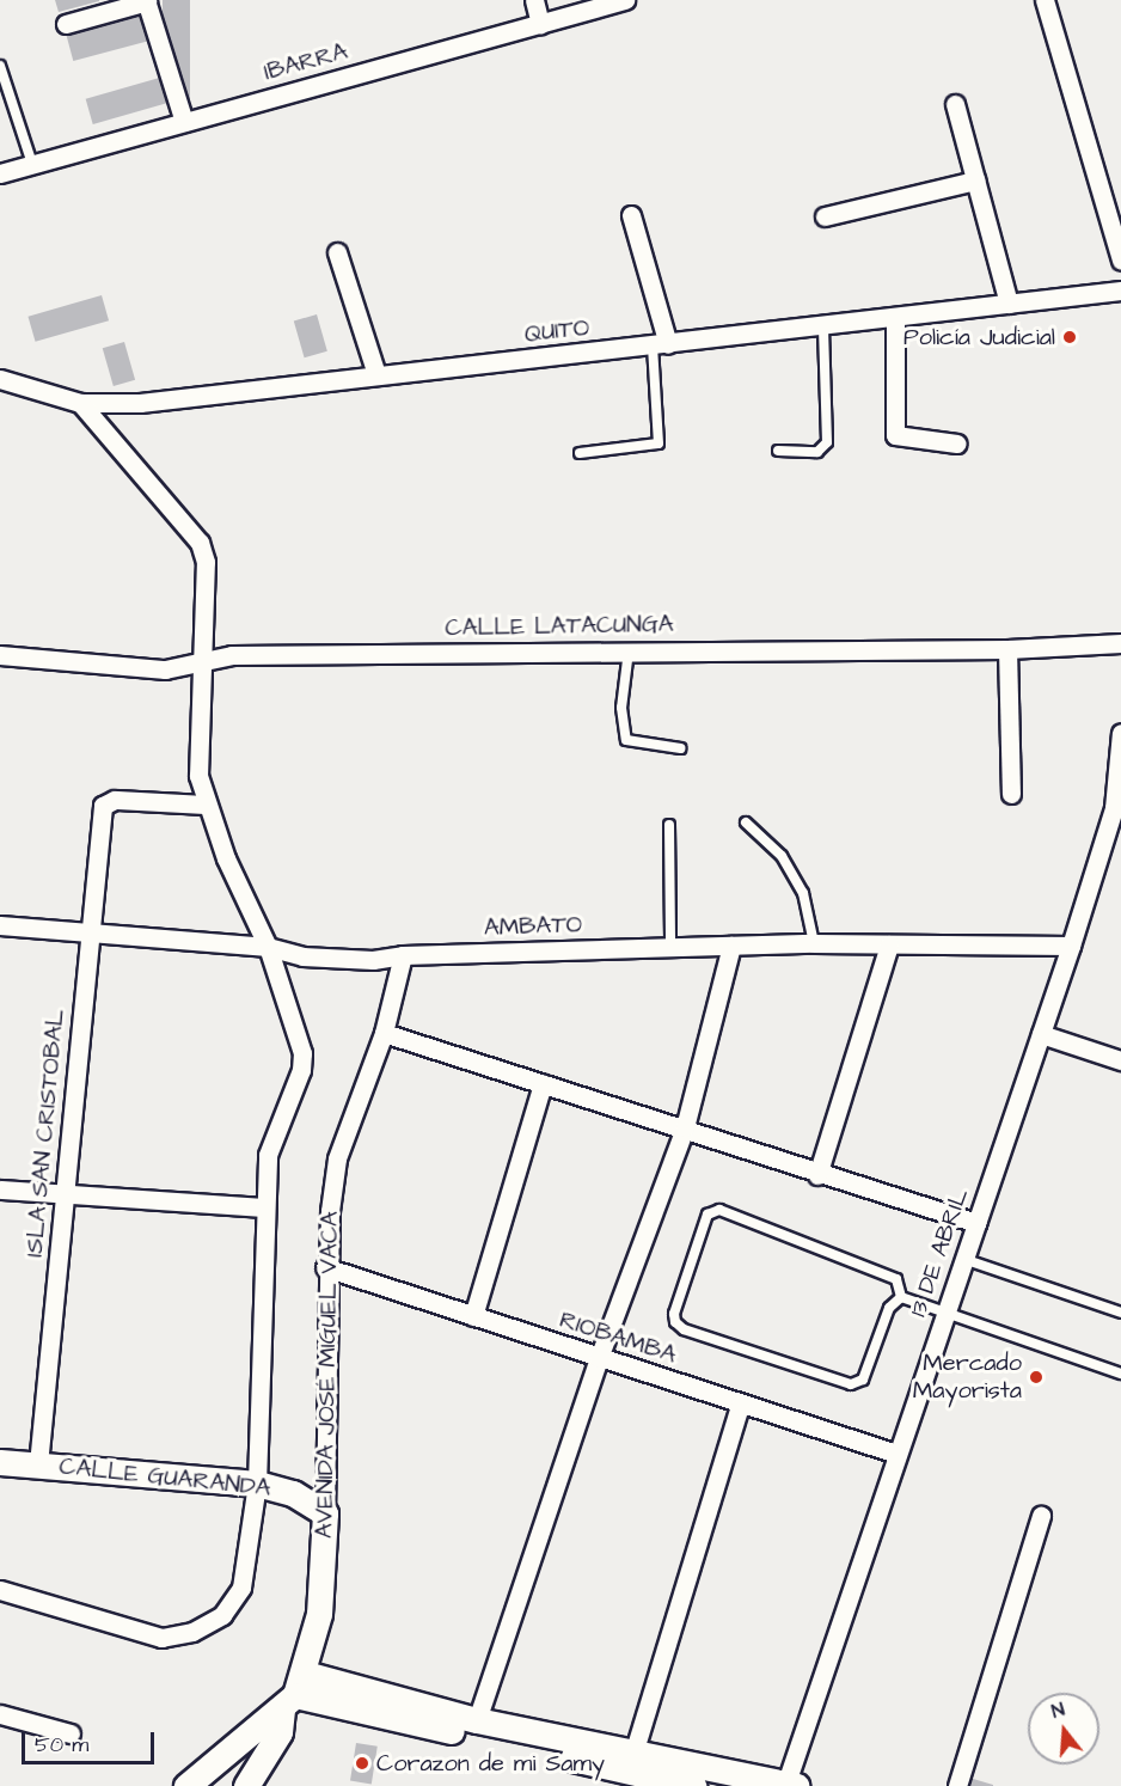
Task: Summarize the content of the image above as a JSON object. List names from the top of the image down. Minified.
{"streets":{"street":["IBARRA","QUITO","CALLE LATACUNGA","AMBATO","ISLA SAN CRISTOBAL","13 DE ABRIL","RIOBAMBA","AVENIDA JOSÉ MIGUEL VACA","CALLE GUARANDA"]},"crossings":[["AMBATO","ISLA SAN CRISTOBAL"],["AMBATO","13 DE ABRIL"],["AMBATO","AVENIDA JOSÉ MIGUEL VACA"],["ISLA SAN CRISTOBAL","CALLE GUARANDA"],["13 DE ABRIL","RIOBAMBA"],["RIOBAMBA","AVENIDA JOSÉ MIGUEL VACA"],["AVENIDA JOSÉ MIGUEL VACA","CALLE GUARANDA"]],"places":["Policía Judicial","Mercado Mayorista","Corazon de mi Samy"],"scale_bar":"50 m","north":"top"}
